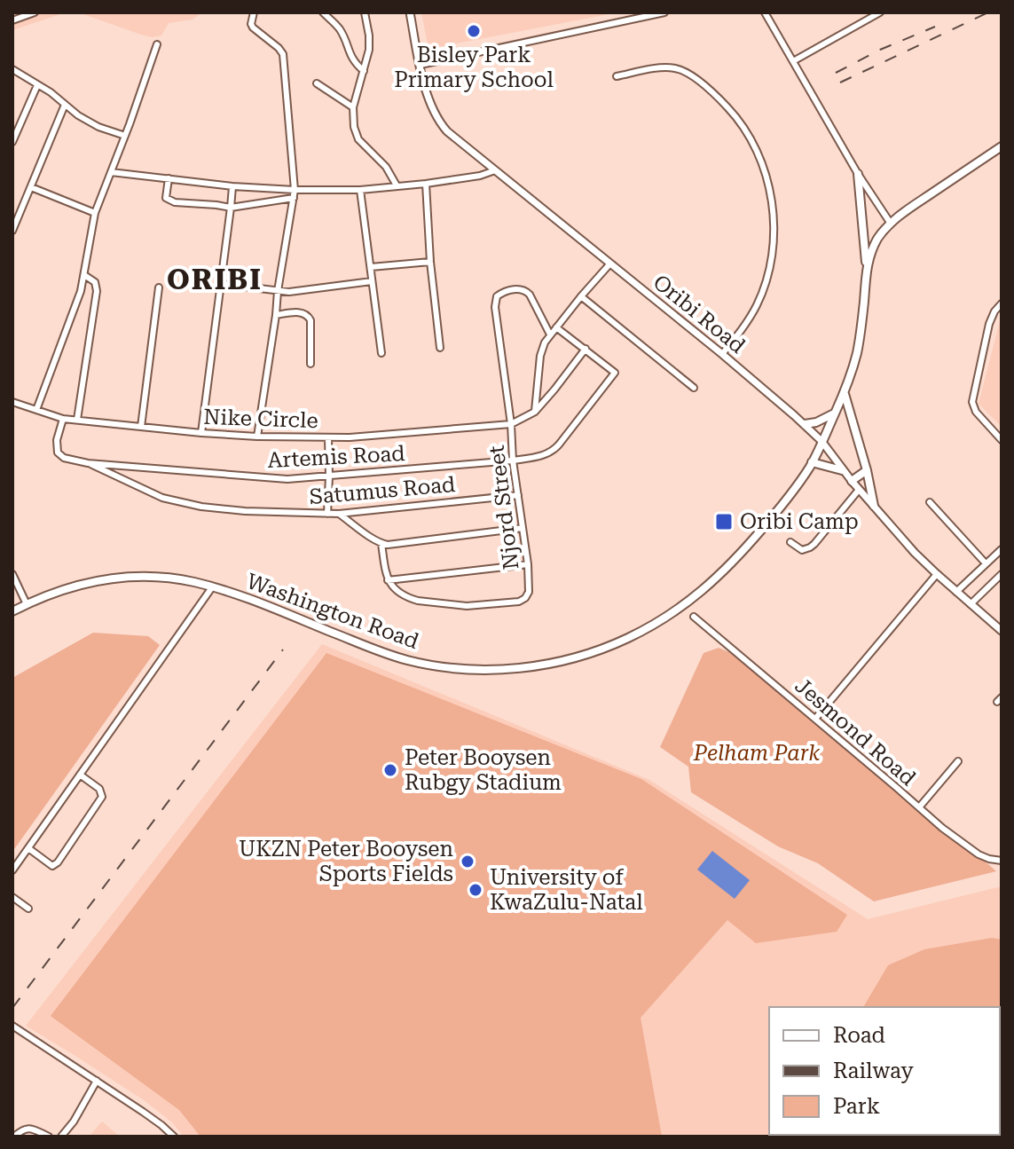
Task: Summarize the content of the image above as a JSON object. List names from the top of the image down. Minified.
{"streets":{"main road":["Washington Road"],"street":["Oribi Road","Nike Circle","Artemis Road","Satumus Road","Njord Street","Jesmond Road"]},"crossings":[["Oribi Road","Washington Road"],["Nike Circle","Artemis Road"],["Nike Circle","Njord Street"],["Artemis Road","Satumus Road"],["Artemis Road","Njord Street"],["Satumus Road","Njord Street"]],"districts":["ORIBI"],"parks":["Pelham Park"],"places":{"other":["Bisley Park Primary School","Peter Booysen Rubgy Stadium","UKZN Peter Booysen Sports Fields","University of KwaZulu-Natal"],"transit":["Oribi Camp"]},"legend":["Road","Railway","Park"]}
